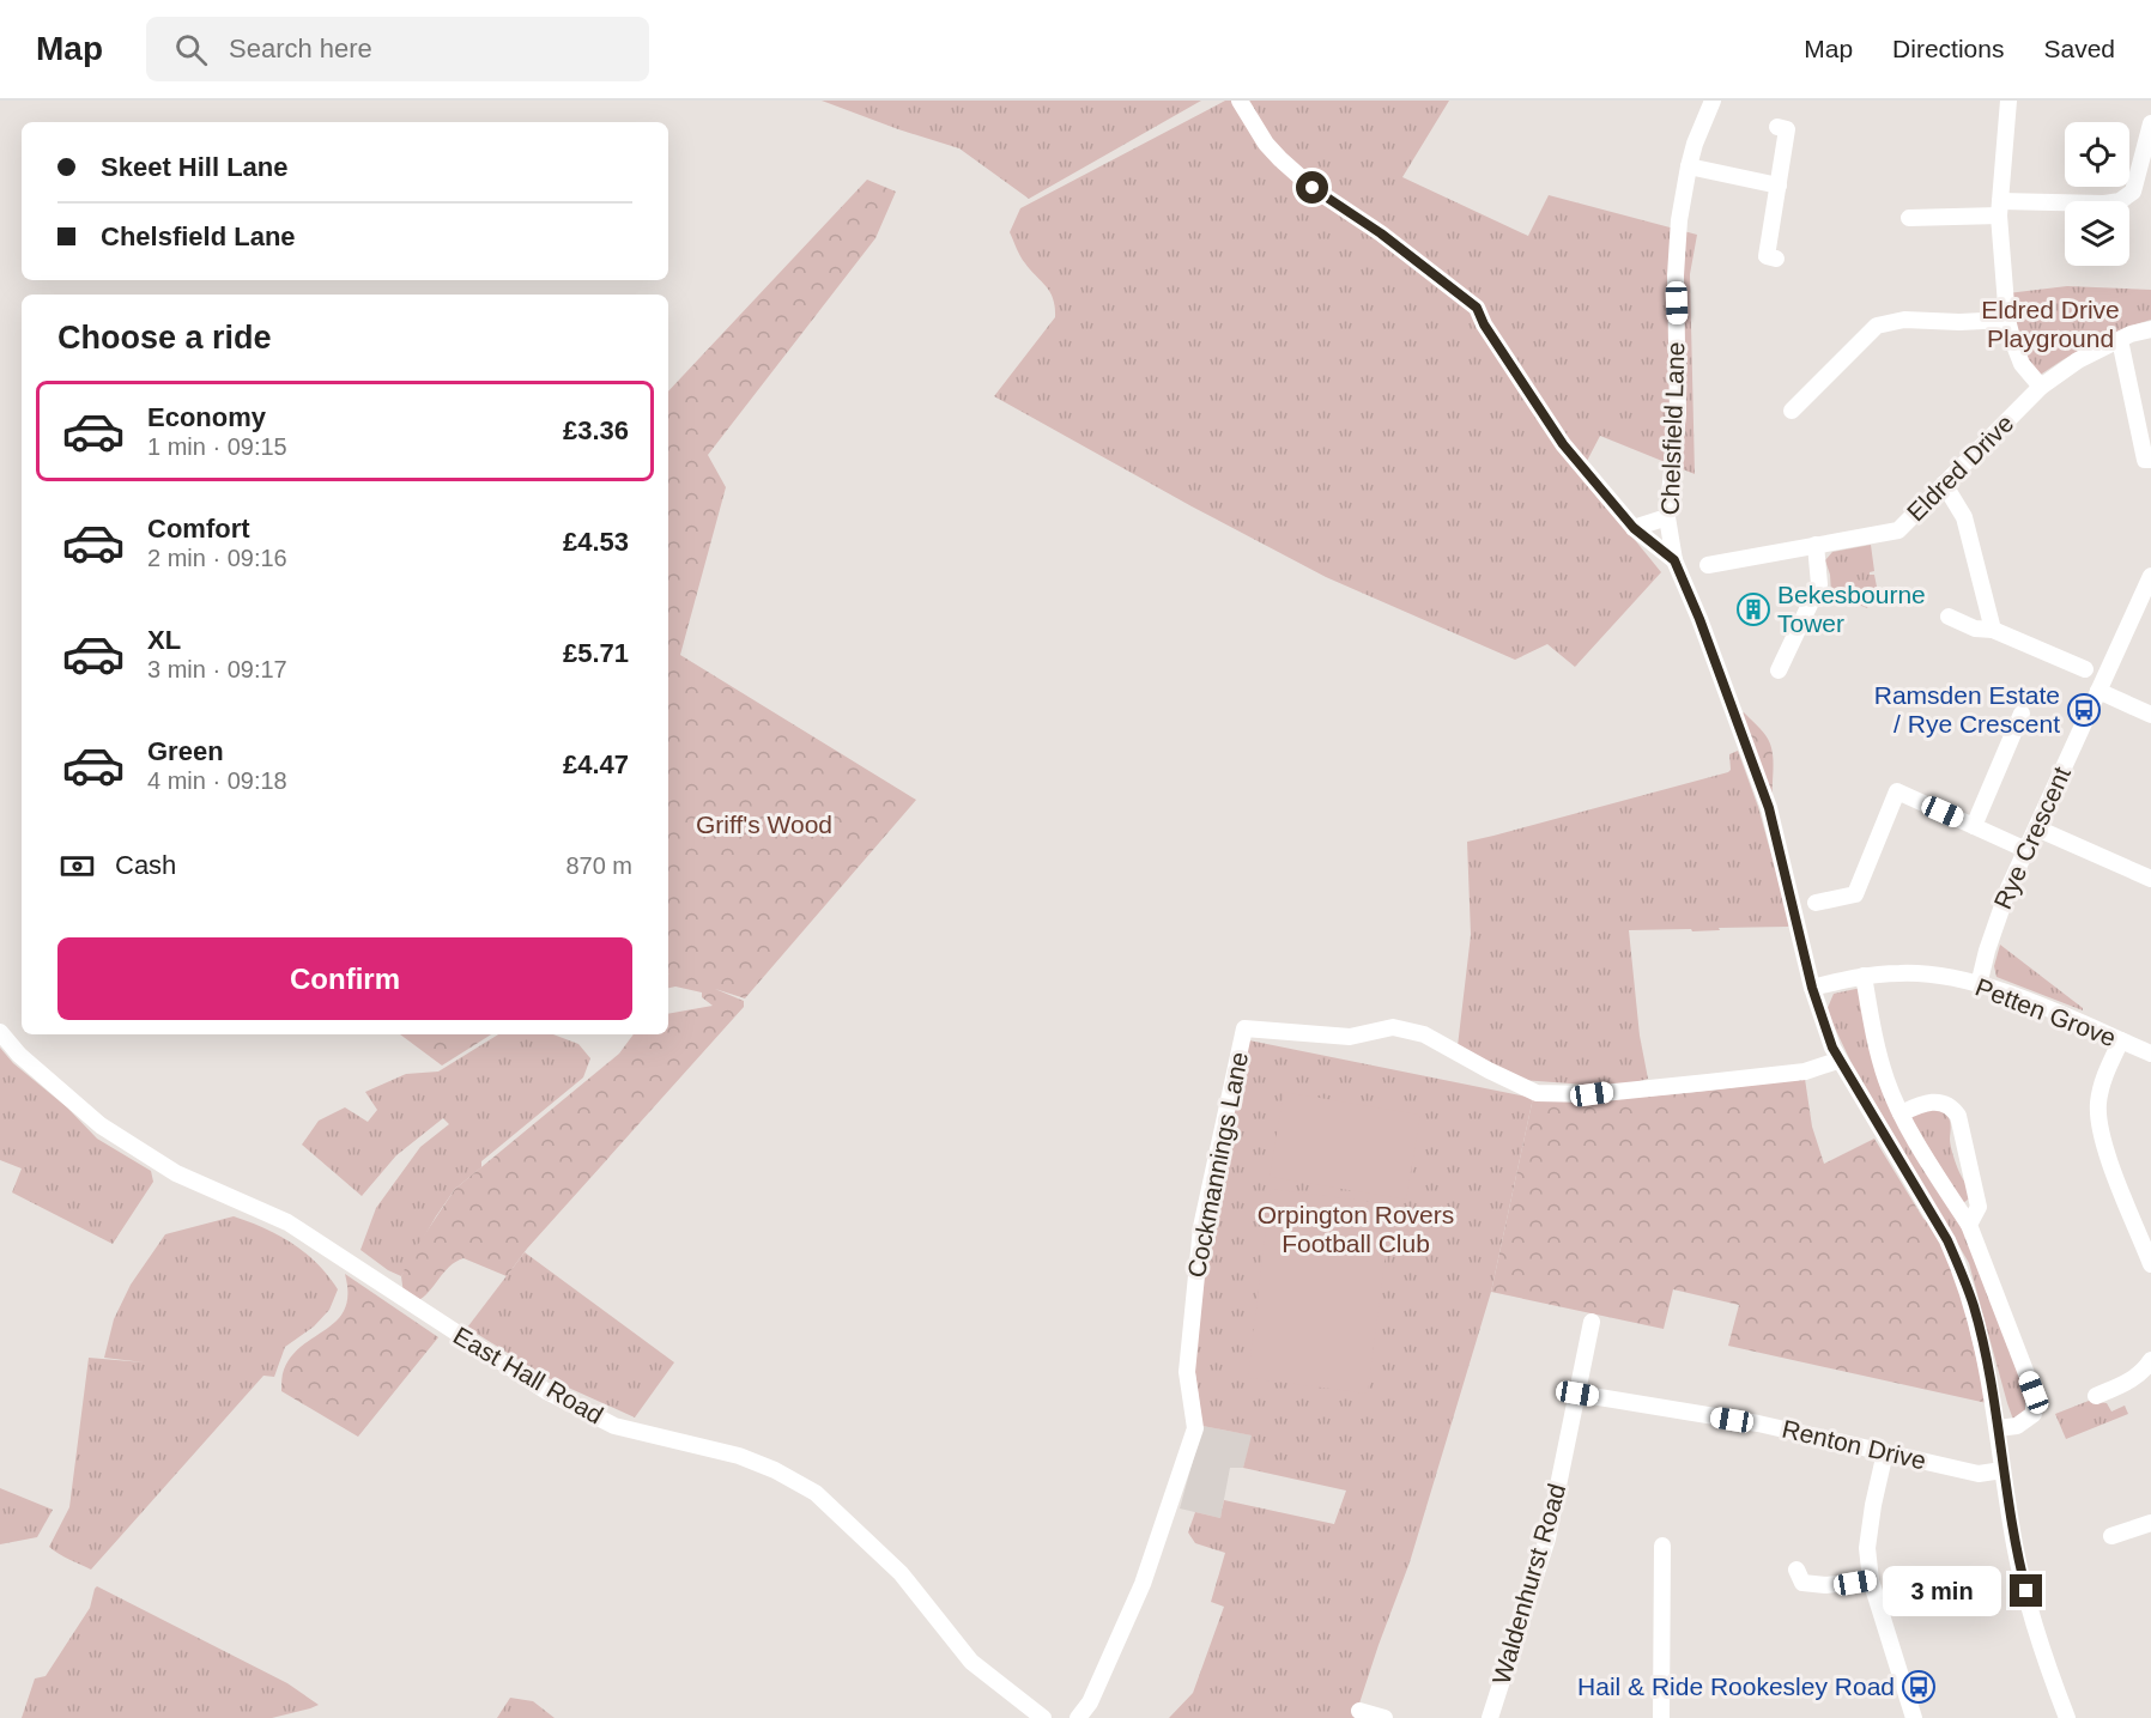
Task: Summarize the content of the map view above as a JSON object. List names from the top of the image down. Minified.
{"streets":{"street":["Chelsfield Lane","Eldred Drive","Rye Crescent","Petten Grove","Cockmannings Lane","East Hall Road","Renton Drive","Waldenhurst Road"]},"crossings":[["Chelsfield Lane","Petten Grove"],["Chelsfield Lane","Cockmannings Lane"],["Chelsfield Lane","Renton Drive"],["Rye Crescent","Petten Grove"],["Renton Drive","Waldenhurst Road"]],"parks":["Eldred Drive Playground","Griff's Wood","Orpington Rovers Football Club"],"places":{"building":["Bekesbourne Tower"],"bus stop":["Ramsden Estate / Rye Crescent","Hail & Ride Rookesley Road"]},"page":{"header":"Map","search":"Search here","nav":["Map","Directions","Saved"],"banner":["Skeet Hill Lane","Chelsfield Lane"],"heading":"Choose a ride","list":[{"name":"Economy","note":"1 min · 09:15","value":"£3.36"},{"name":"Comfort","note":"2 min · 09:16","value":"£4.53"},{"name":"XL","note":"3 min · 09:17","value":"£5.71"},{"name":"Green","note":"4 min · 09:18","value":"£4.47"}],"pay":["Cash","870 m"],"buttons":"Confirm","bubble":"3 min"}}
